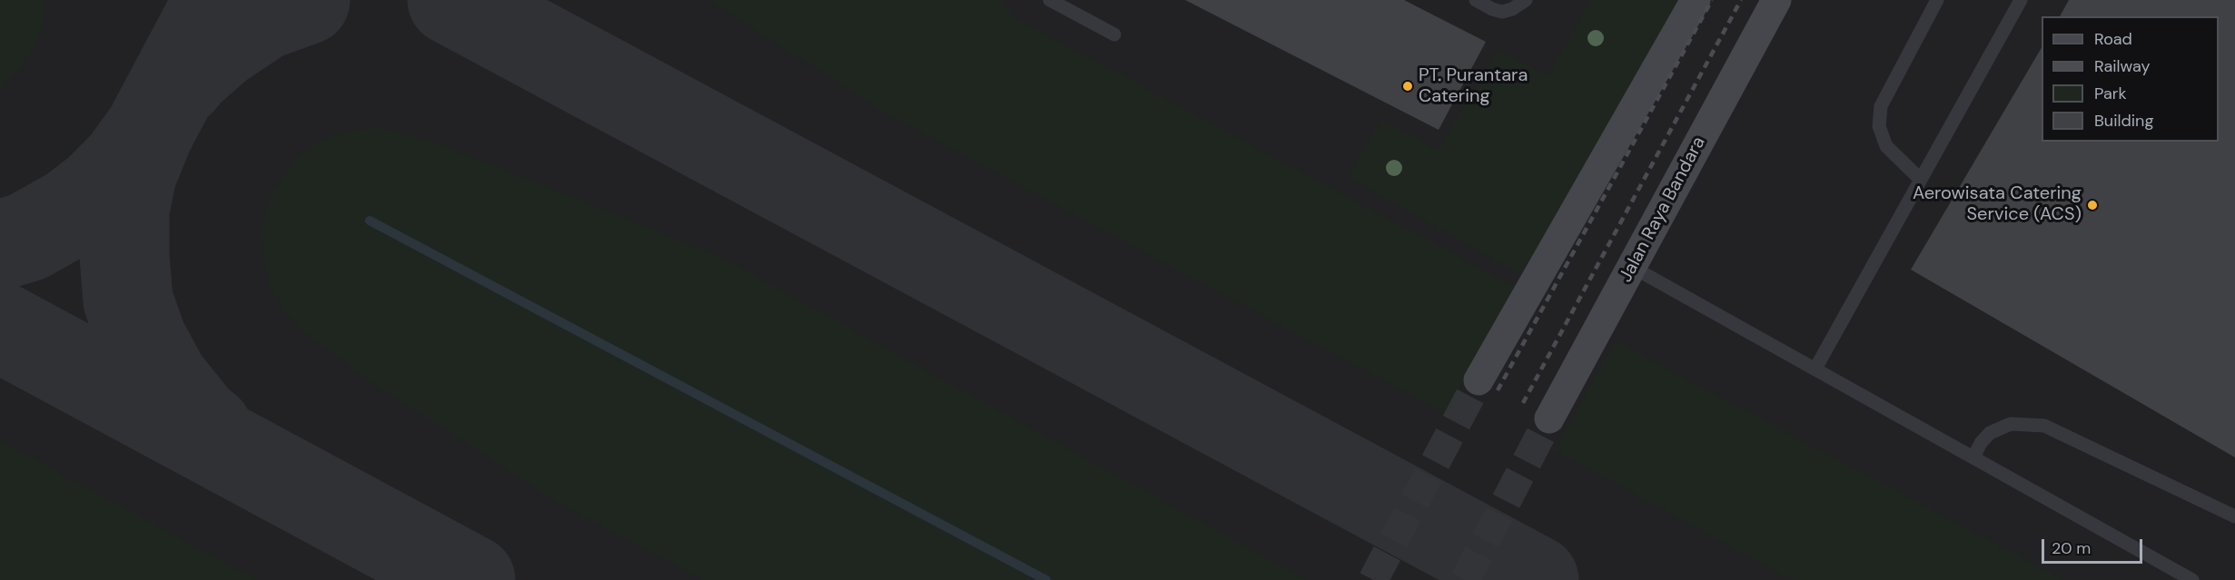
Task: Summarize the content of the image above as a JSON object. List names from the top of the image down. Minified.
{"streets":{"street":["Jalan Raya Bandara"]},"places":["PT. Purantara Catering","Aerowisata Catering Service (ACS)"],"legend":["Road","Railway","Park","Building"],"scale_bar":"20 m"}
